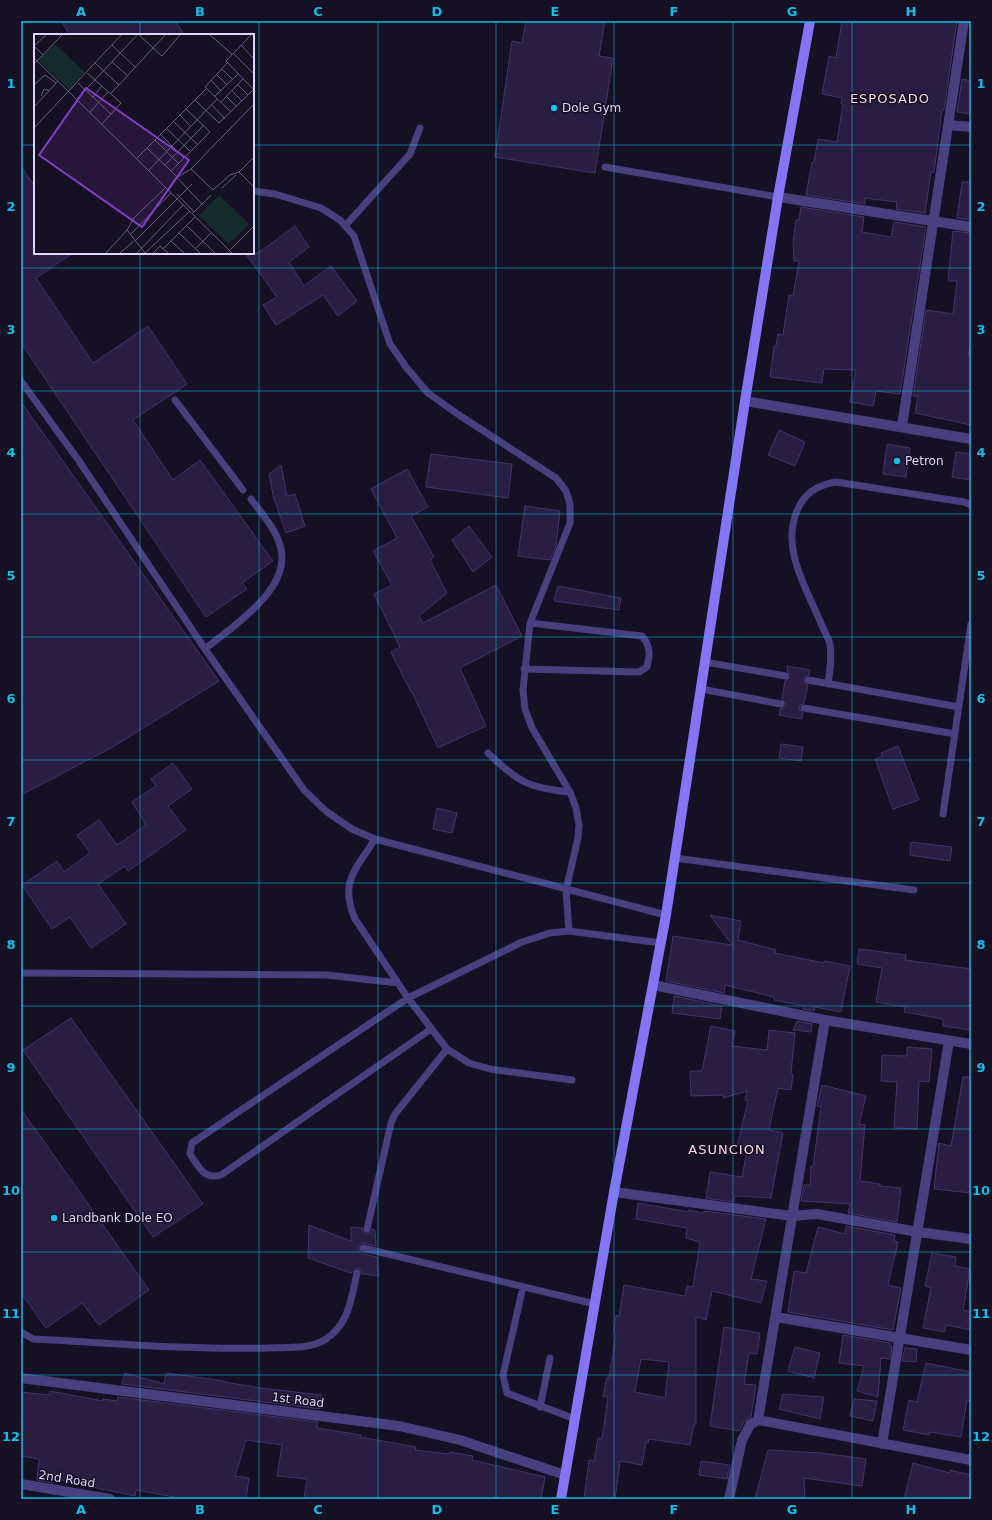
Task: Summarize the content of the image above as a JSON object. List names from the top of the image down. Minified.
{"streets":{"street":["1st Road","2nd Road"]},"districts":["ESPOSADO","ASUNCION"],"places":["Dole Gym","Petron","Landbank Dole EO"],"grid":{"columns":["A","B","C","D","E","F","G","H"],"rows":["1","2","3","4","5","6","7","8","9","10","11","12"]}}
